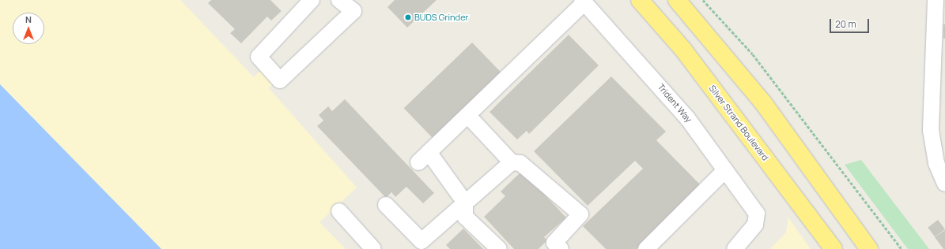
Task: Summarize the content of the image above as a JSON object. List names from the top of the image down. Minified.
{"streets":{"highway":["Silver Strand Boulevard"],"lane":["Trident Way"]},"places":["BUDS Grinder"],"scale_bar":"20 m","north":"top"}
